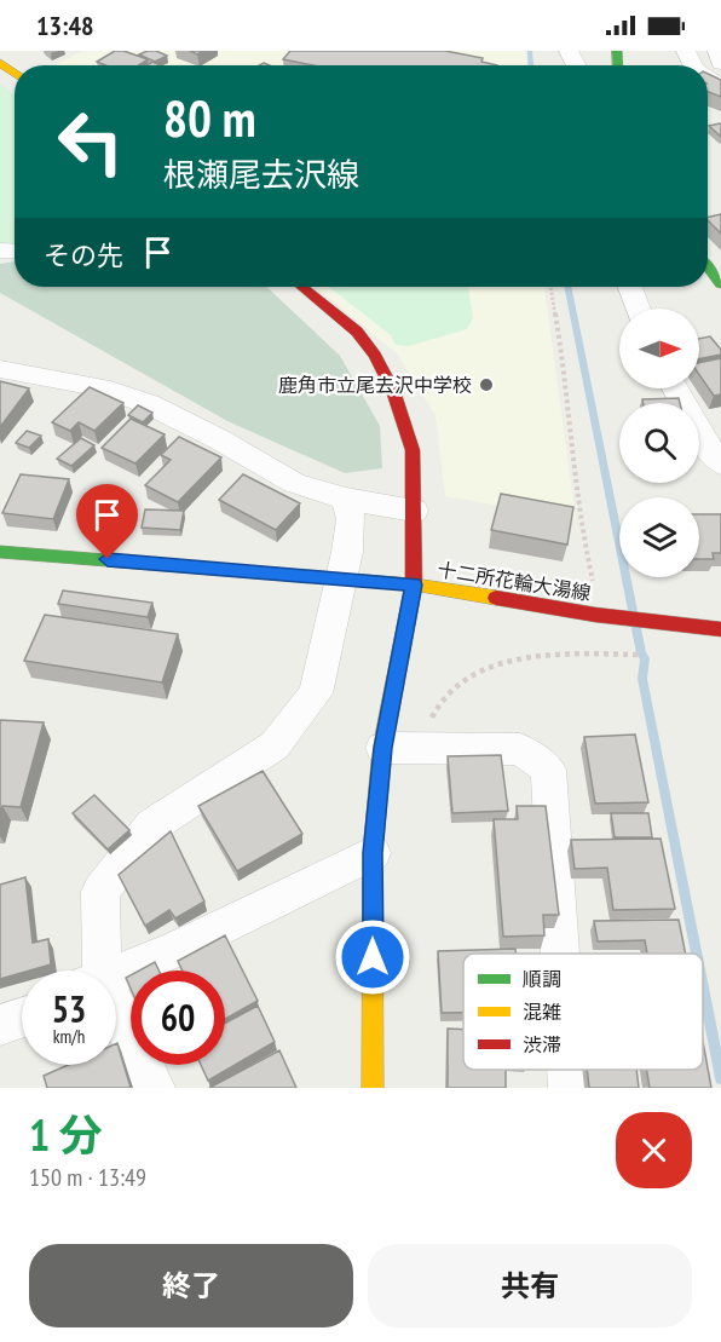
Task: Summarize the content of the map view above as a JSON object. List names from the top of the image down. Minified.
{"streets":{"main road":["十二所花輪大湯線"]},"places":["鹿角市立尾去沢中学校"],"legend":["順調","混雑","渋滞"],"north":"right","page":{"status":"13:48","turn":["80 m","根瀬尾去沢線"],"then":"その先","speed":"53 km/h","limit":"60","heading":["1 分","150 m · 13:49"],"buttons":["終了","共有"]}}
